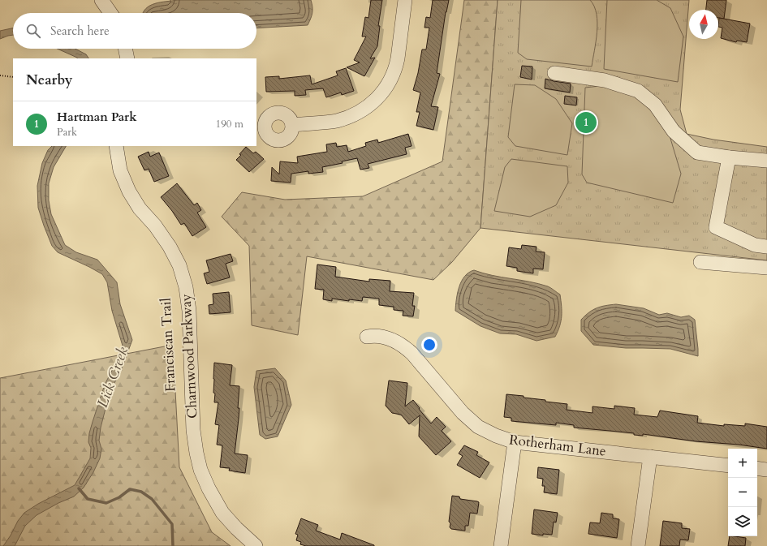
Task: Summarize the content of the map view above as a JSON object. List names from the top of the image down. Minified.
{"streets":{"street":["Charnwood Parkway","Rotherham Lane"]},"water":["Lick Creek"],"north":"top","page":{"search":"Search here","heading":"Nearby","list":[{"mark":"1","name":"Hartman Park","note":"Park","value":"190 m"}],"pins":"1","map_buttons":["+","−"]}}
